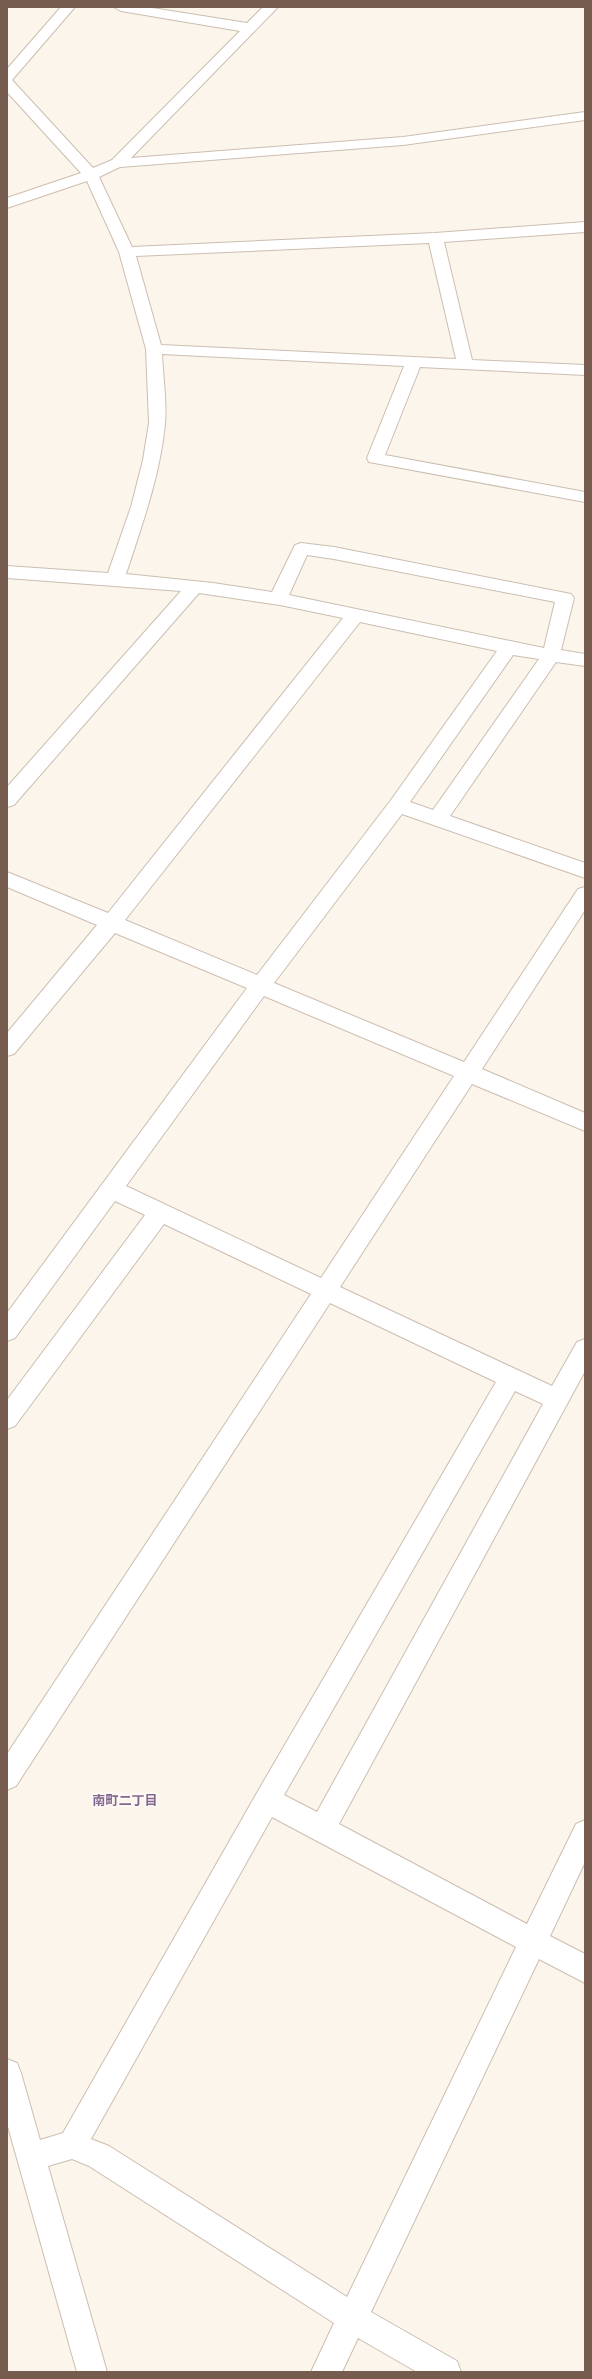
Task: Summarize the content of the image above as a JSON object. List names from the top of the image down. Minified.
{"districts":["南町二丁目"]}
